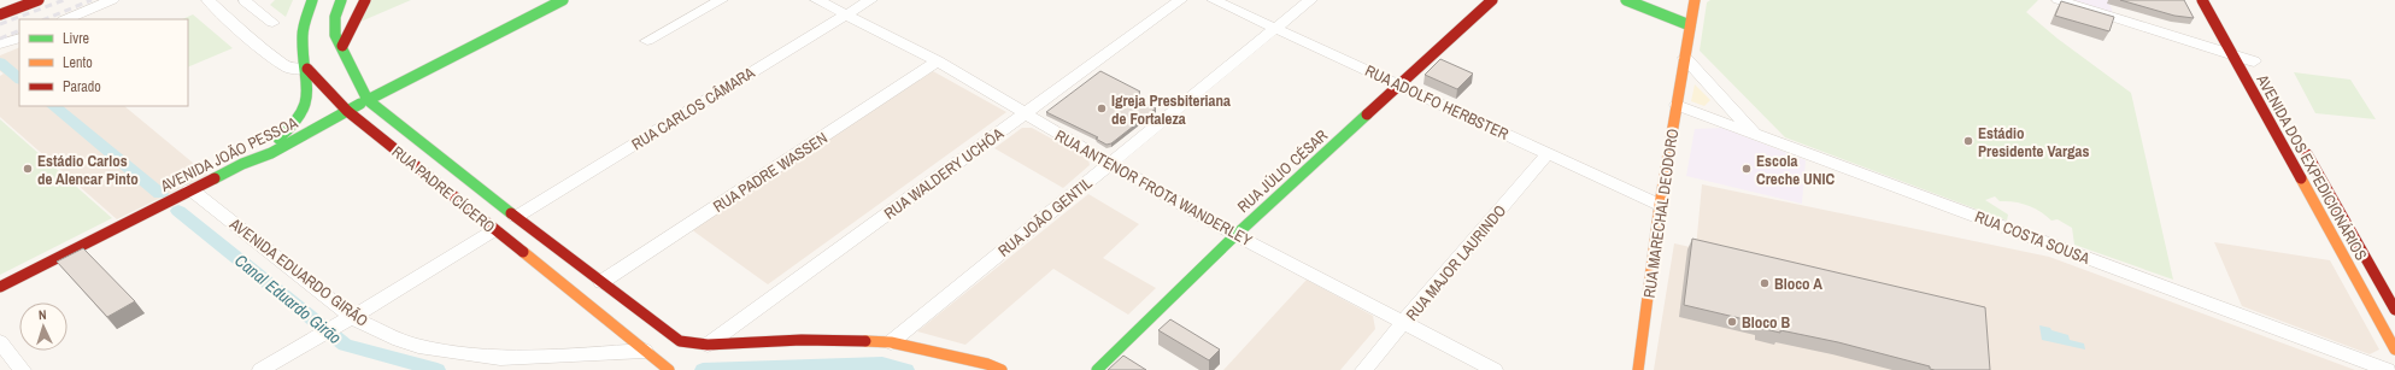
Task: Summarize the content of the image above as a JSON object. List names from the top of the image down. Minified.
{"streets":{"main road":["AVENIDA JOÃO PESSOA","AVENIDA DOS EXPEDICIONÁRIOS","RUA JÚLIO CÉSAR","RUA PADRE CÍCERO","RUA MARECHAL DEODORO"],"street":["RUA ADOLFO HERBSTER","RUA CARLOS CÂMARA","RUA PADRE WASSEN","RUA WALDERY UCHÔA","RUA ANTENOR FROTA WANDERLEY","RUA JOÃO GENTIL","RUA COSTA SOUSA","RUA MAJOR LAURINDO","AVENIDA EDUARDO GIRÃO"]},"crossings":[["RUA ADOLFO HERBSTER","RUA JÚLIO CÉSAR"],["RUA ADOLFO HERBSTER","RUA MARECHAL DEODORO"],["RUA ADOLFO HERBSTER","RUA JOÃO GENTIL"],["RUA ADOLFO HERBSTER","RUA MAJOR LAURINDO"],["RUA CARLOS CÂMARA","RUA ANTENOR FROTA WANDERLEY"],["RUA CARLOS CÂMARA","RUA PADRE CÍCERO"],["AVENIDA JOÃO PESSOA","RUA PADRE CÍCERO"],["AVENIDA JOÃO PESSOA","AVENIDA EDUARDO GIRÃO"],["RUA JÚLIO CÉSAR","RUA ANTENOR FROTA WANDERLEY"],["RUA PADRE WASSEN","RUA ANTENOR FROTA WANDERLEY"],["RUA PADRE WASSEN","RUA PADRE CÍCERO"],["RUA WALDERY UCHÔA","RUA ANTENOR FROTA WANDERLEY"],["RUA WALDERY UCHÔA","RUA PADRE CÍCERO"],["RUA ANTENOR FROTA WANDERLEY","RUA JOÃO GENTIL"],["RUA ANTENOR FROTA WANDERLEY","RUA MAJOR LAURINDO"],["RUA PADRE CÍCERO","AVENIDA EDUARDO GIRÃO"],["RUA MARECHAL DEODORO","RUA COSTA SOUSA"]],"water":["Canal Eduardo Girão"],"places":["Igreja Presbiteriana de Fortaleza","Estádio Presidente Vargas","Estádio Carlos de Alencar Pinto","Escola Creche UNIC","Bloco A","Bloco B"],"legend":["Livre","Lento","Parado"],"north":"top"}
